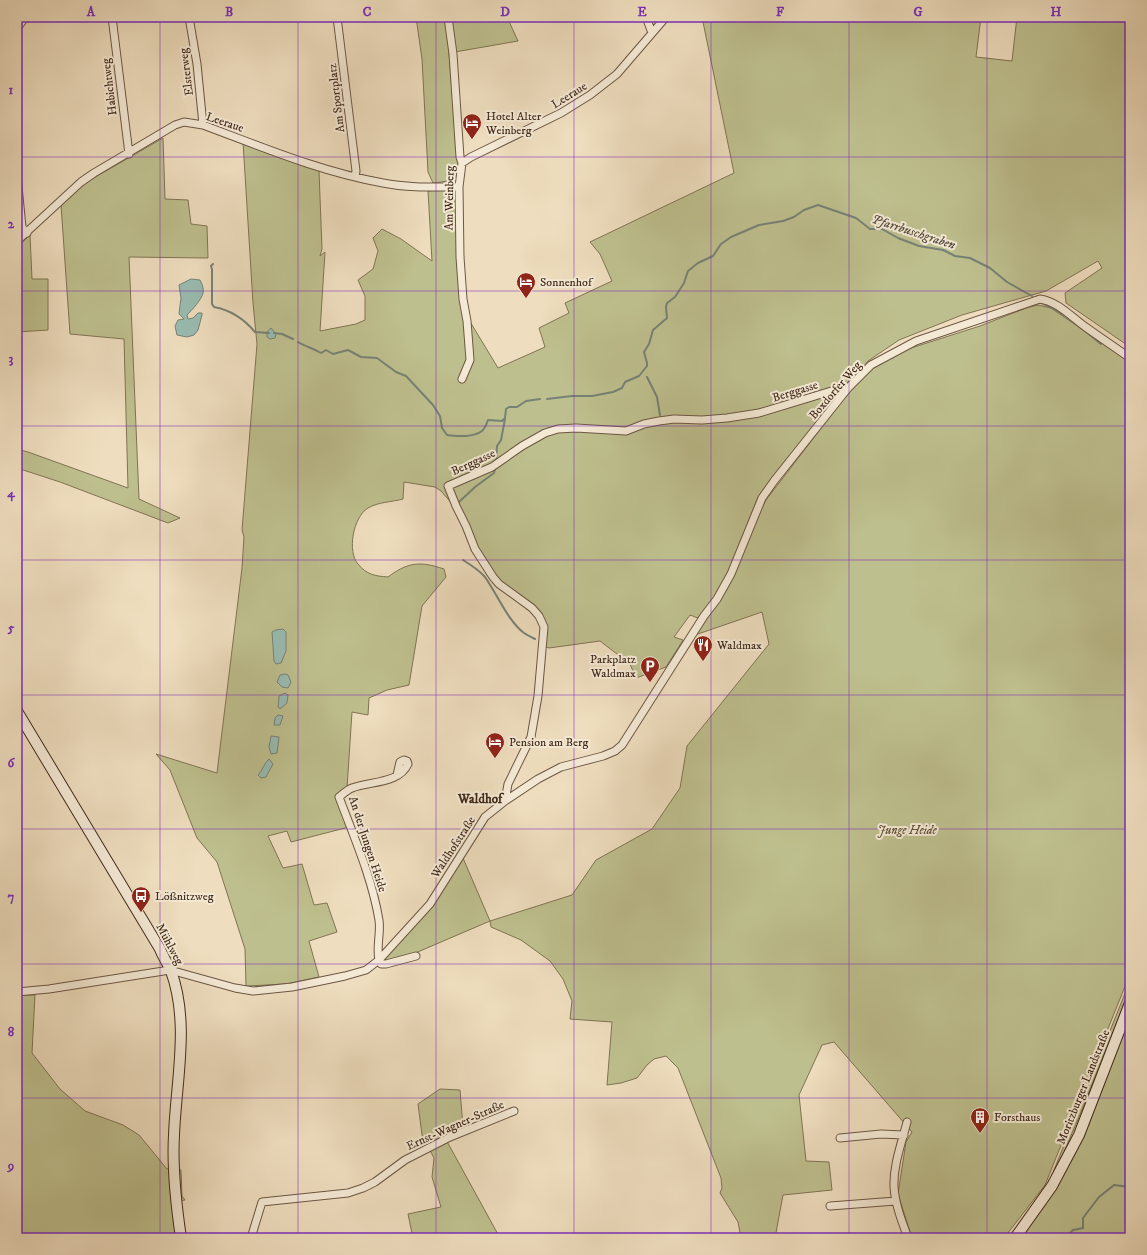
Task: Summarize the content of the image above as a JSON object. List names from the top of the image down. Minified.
{"streets":{"street":["Elsterweg","Habichtweg","Leeraue","Am Sportplatz","Am Weinberg","Boxdorfer Weg","Berggasse","An der Jungen Heide","Waldhofstraße","Mühlweg","Moritzburger Landstraße","Ernst-Wagner-Straße"]},"crossings":[["Elsterweg","Leeraue"],["Habichtweg","Leeraue"],["Leeraue","Am Sportplatz"],["Leeraue","Am Weinberg"],["Boxdorfer Weg","Berggasse"],["Boxdorfer Weg","Waldhofstraße"],["Berggasse","Waldhofstraße"],["An der Jungen Heide","Waldhofstraße"]],"districts":["Waldhof"],"water":["Pfarrbuschgraben"],"parks":["Junge Heide"],"places":{"hotel":["Hotel Alter Weinberg","Sonnenhof","Pension am Berg"],"restaurant":["Waldmax"],"parking":["Parkplatz Waldmax"],"bus stop":["Lößnitzweg"],"building":["Forsthaus"]},"grid":{"columns":["A","B","C","D","E","F","G","H"],"rows":["1","2","3","4","5","6","7","8","9"]}}
